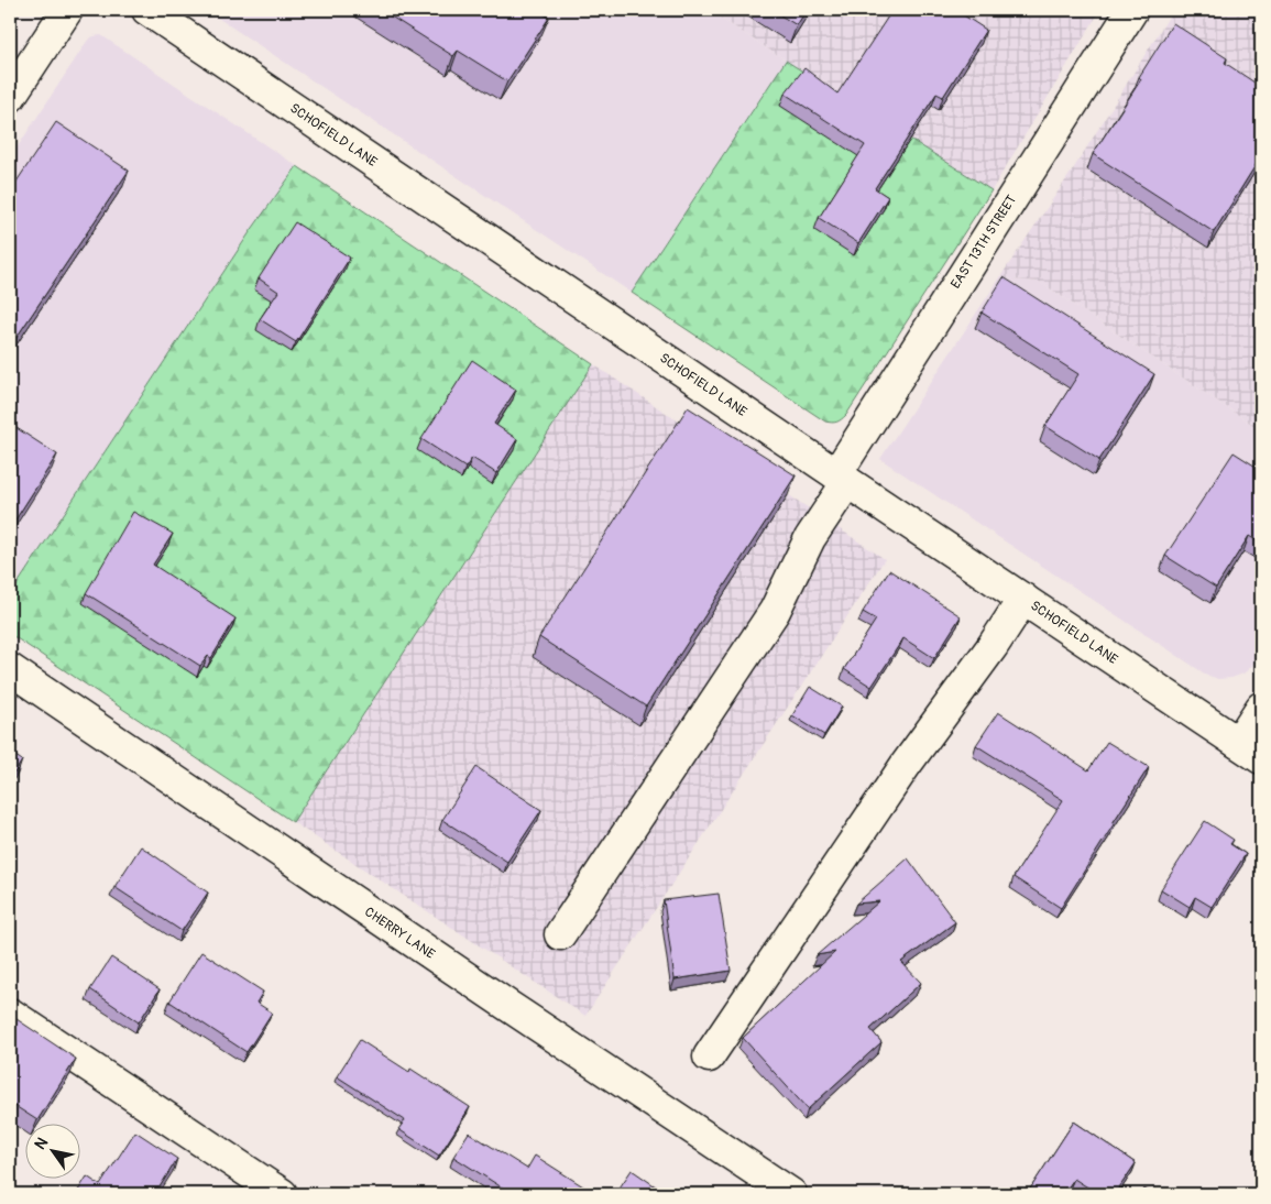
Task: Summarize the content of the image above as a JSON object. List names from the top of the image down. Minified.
{"streets":{"street":["SCHOFIELD LANE","EAST 13TH STREET","CHERRY LANE"]},"crossings":[["SCHOFIELD LANE","EAST 13TH STREET"]],"north":"top left"}
